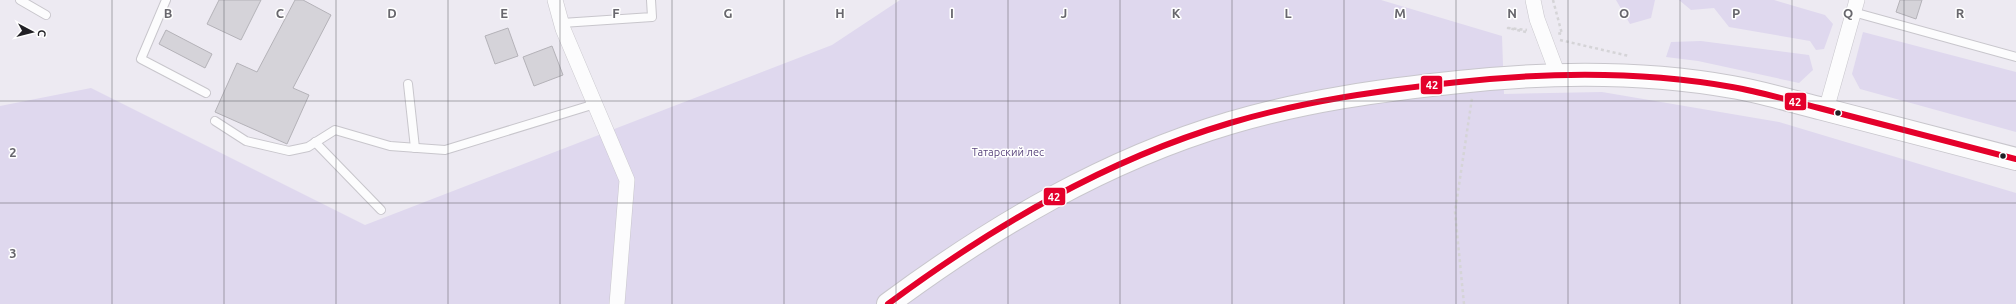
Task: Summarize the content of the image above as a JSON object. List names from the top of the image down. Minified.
{"parks":["Татарский лес"],"lines":["transit line 42"],"north":"right","grid":{"columns":["B","C","D","E","F","G","H","I","J","K","L","M","N","O","P","Q","R"],"rows":["2","3"]}}
